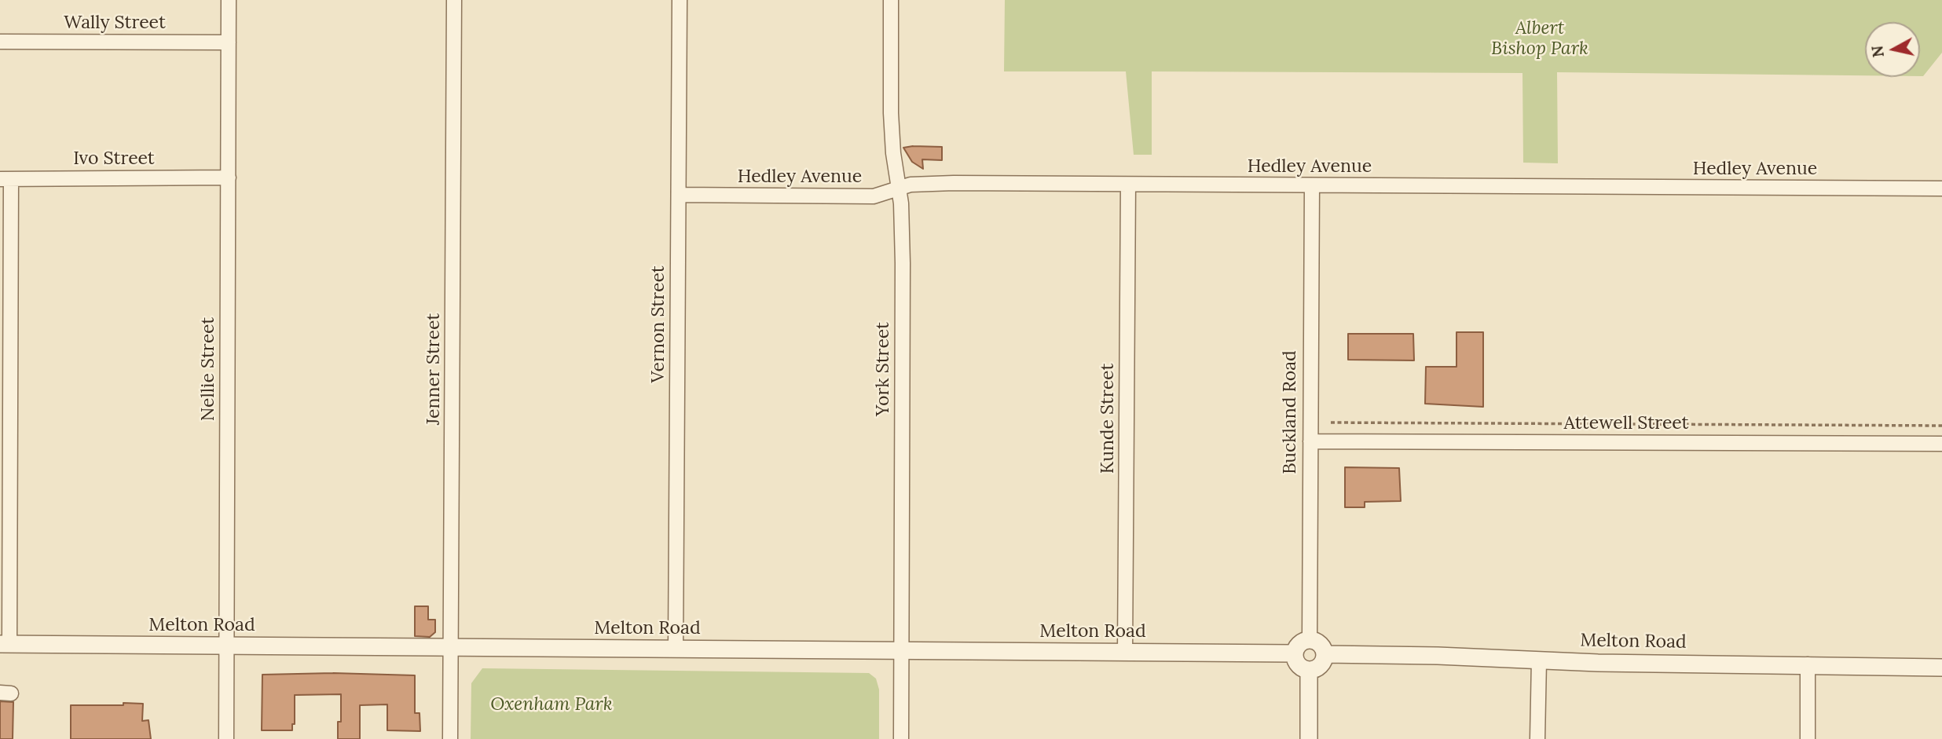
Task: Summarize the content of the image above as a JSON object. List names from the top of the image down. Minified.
{"streets":{"street":["Wally Street","Ivo Street","Hedley Avenue","Vernon Street","Nellie Street","Jenner Street","York Street","Buckland Road","Kunde Street","Attewell Street","Melton Road"]},"crossings":[["Wally Street","Nellie Street"],["Ivo Street","Nellie Street"],["Hedley Avenue","Vernon Street"],["Hedley Avenue","York Street"],["Hedley Avenue","Buckland Road"],["Hedley Avenue","Kunde Street"],["Vernon Street","Melton Road"],["Nellie Street","Melton Road"],["Jenner Street","Melton Road"],["York Street","Melton Road"],["Buckland Road","Attewell Street"],["Buckland Road","Melton Road"],["Kunde Street","Melton Road"]],"parks":["Albert Bishop Park","Oxenham Park"],"north":"left"}
